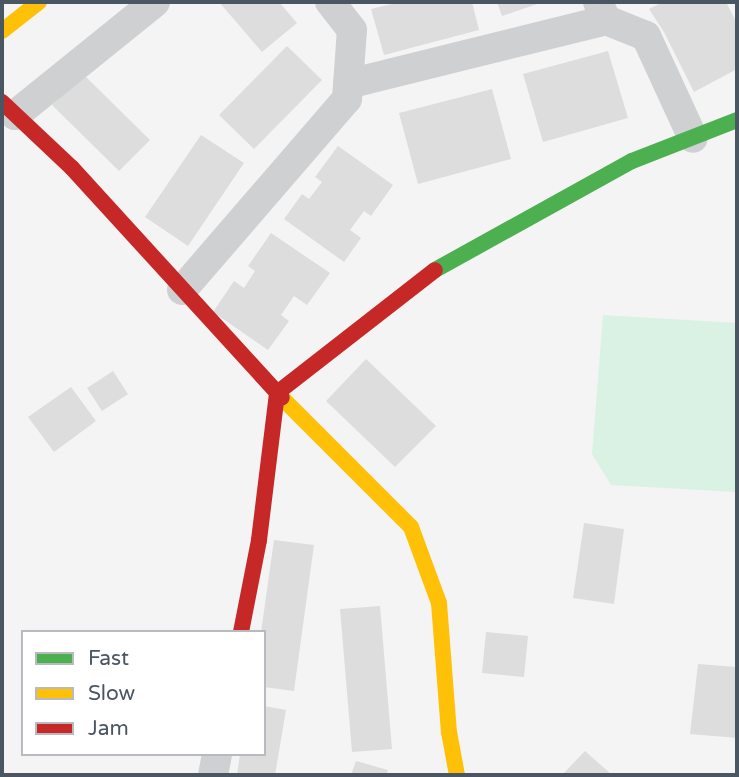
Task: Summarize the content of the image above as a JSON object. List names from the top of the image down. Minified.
{"legend":["Fast","Slow","Jam"]}
